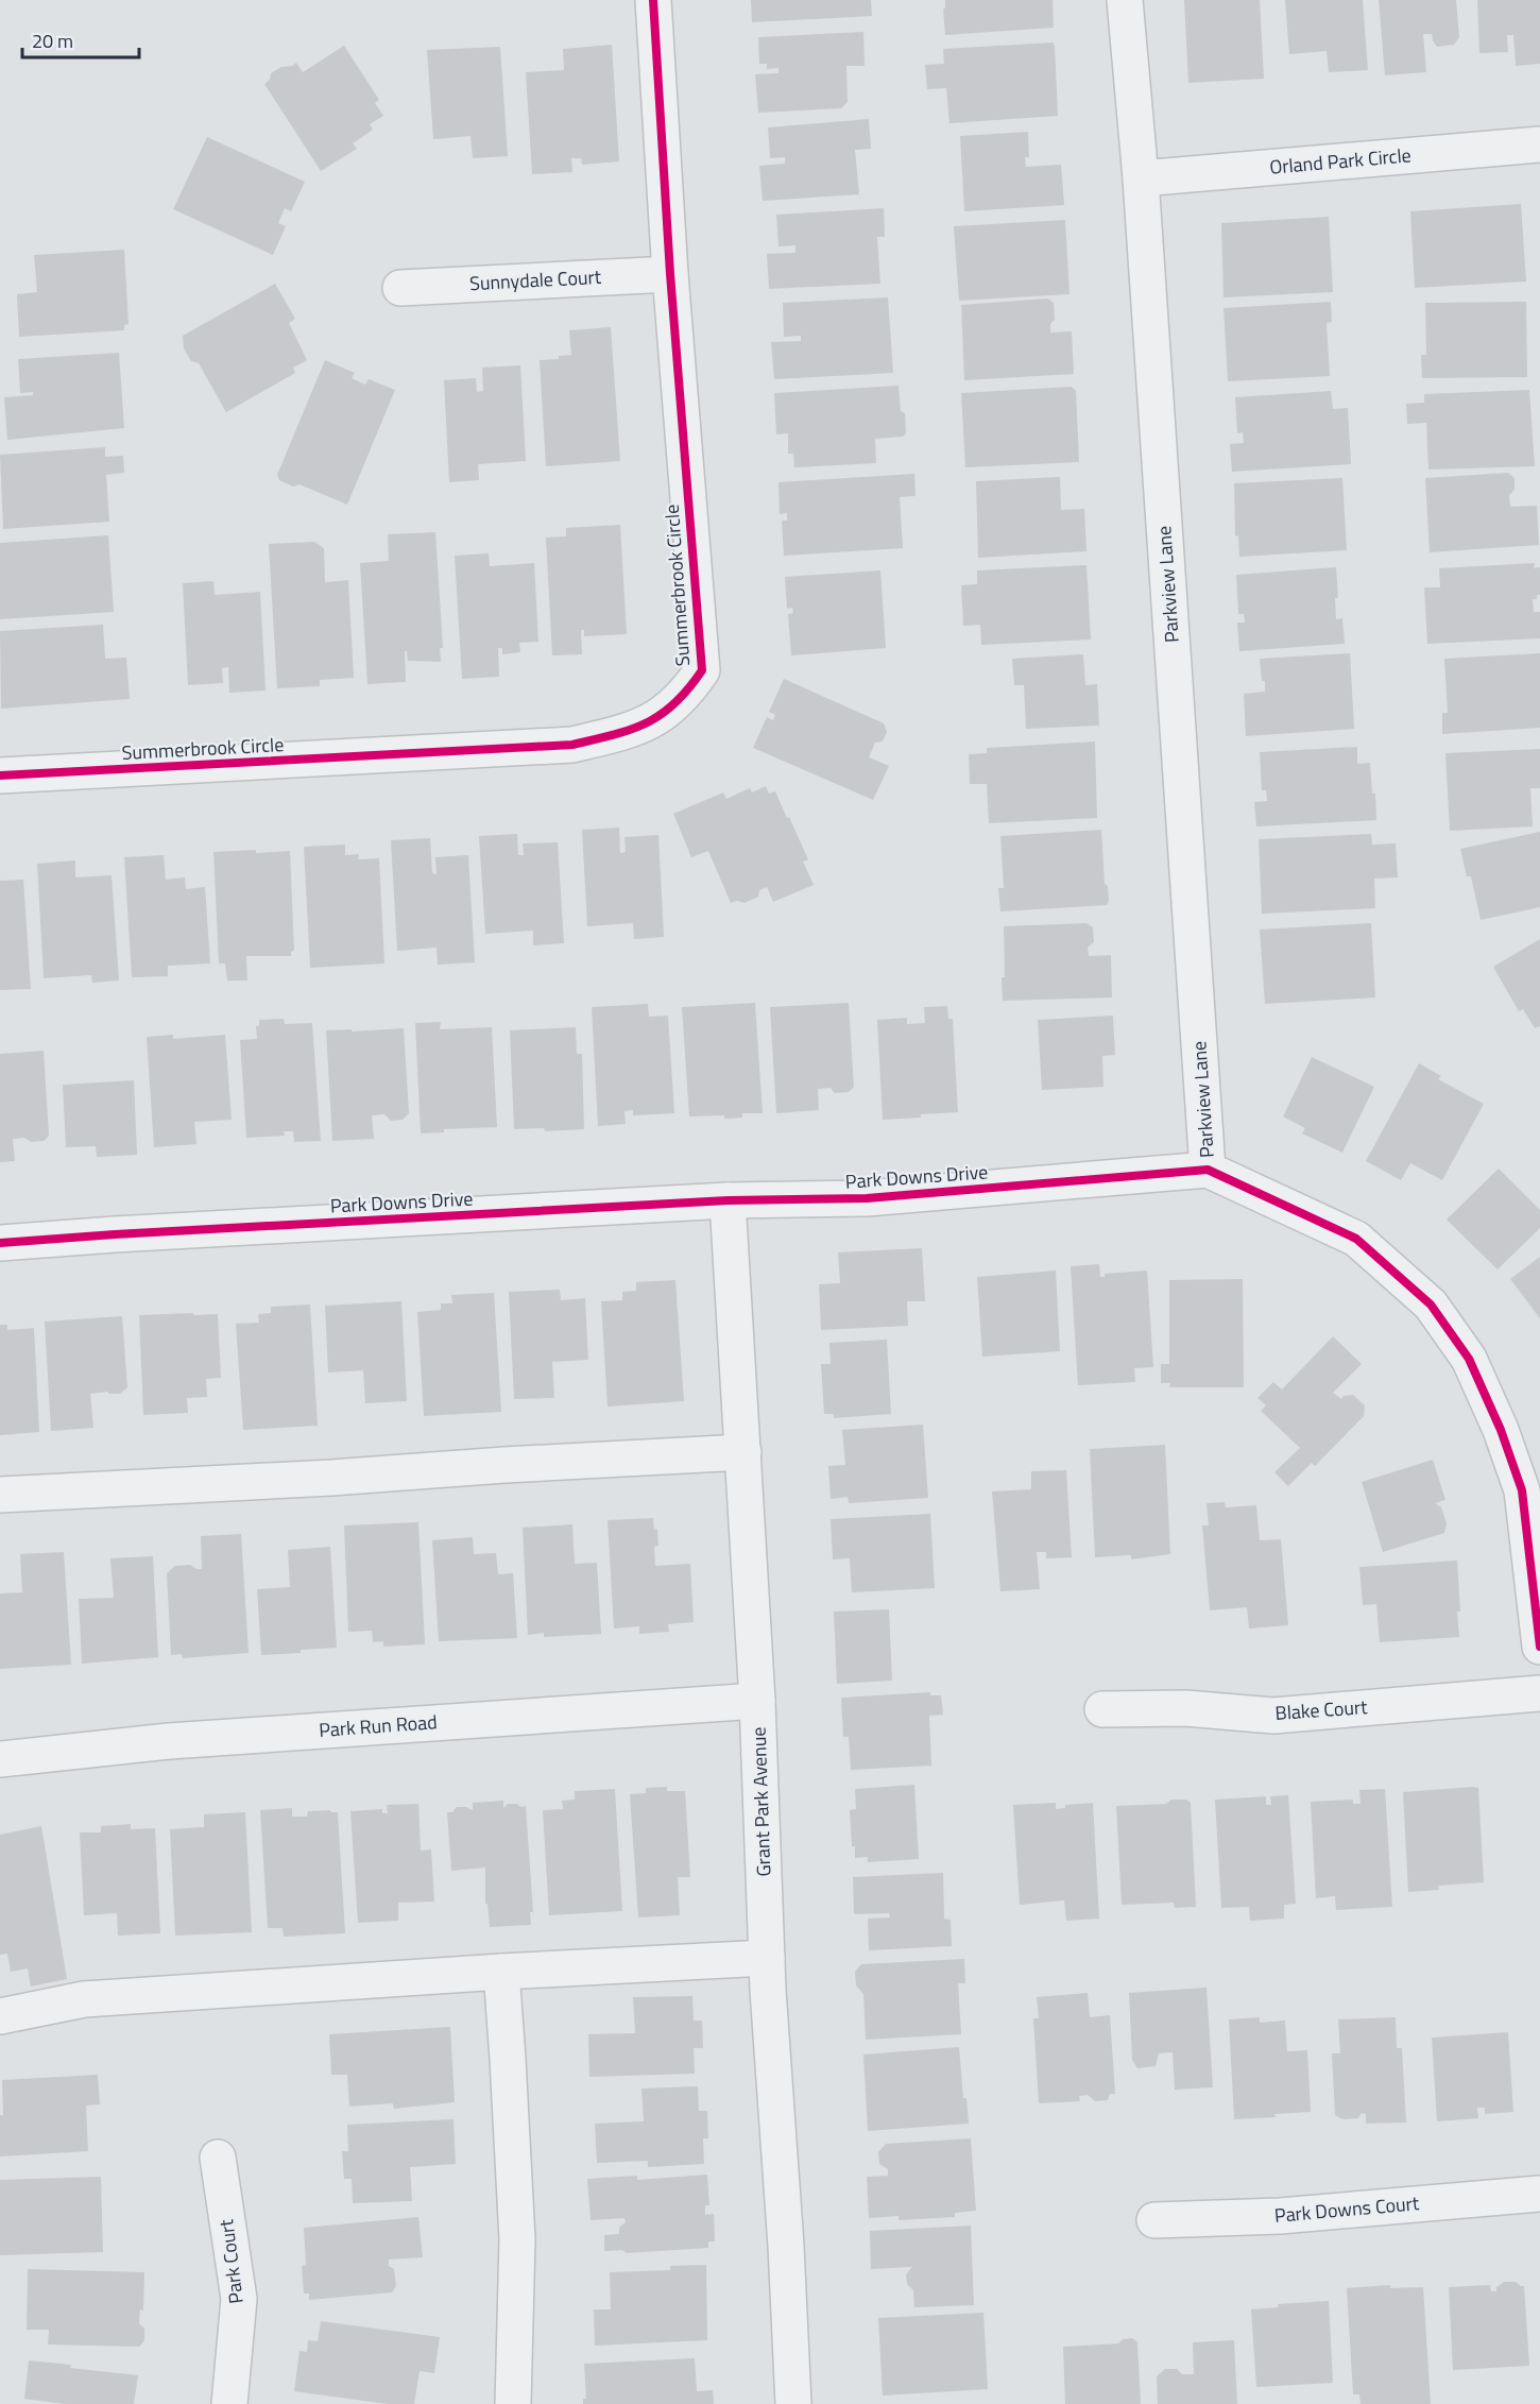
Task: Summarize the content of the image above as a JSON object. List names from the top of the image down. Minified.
{"streets":{"street":["Orland Park Circle","Sunnydale Court","Parkview Lane","Summerbrook Circle","Park Downs Drive","Blake Court","Park Run Road","Grant Park Avenue","Park Downs Court","Park Court"]},"crossings":[["Orland Park Circle","Parkview Lane"],["Sunnydale Court","Summerbrook Circle"],["Parkview Lane","Park Downs Drive"],["Park Downs Drive","Grant Park Avenue"],["Park Run Road","Grant Park Avenue"]],"scale_bar":"20 m"}
